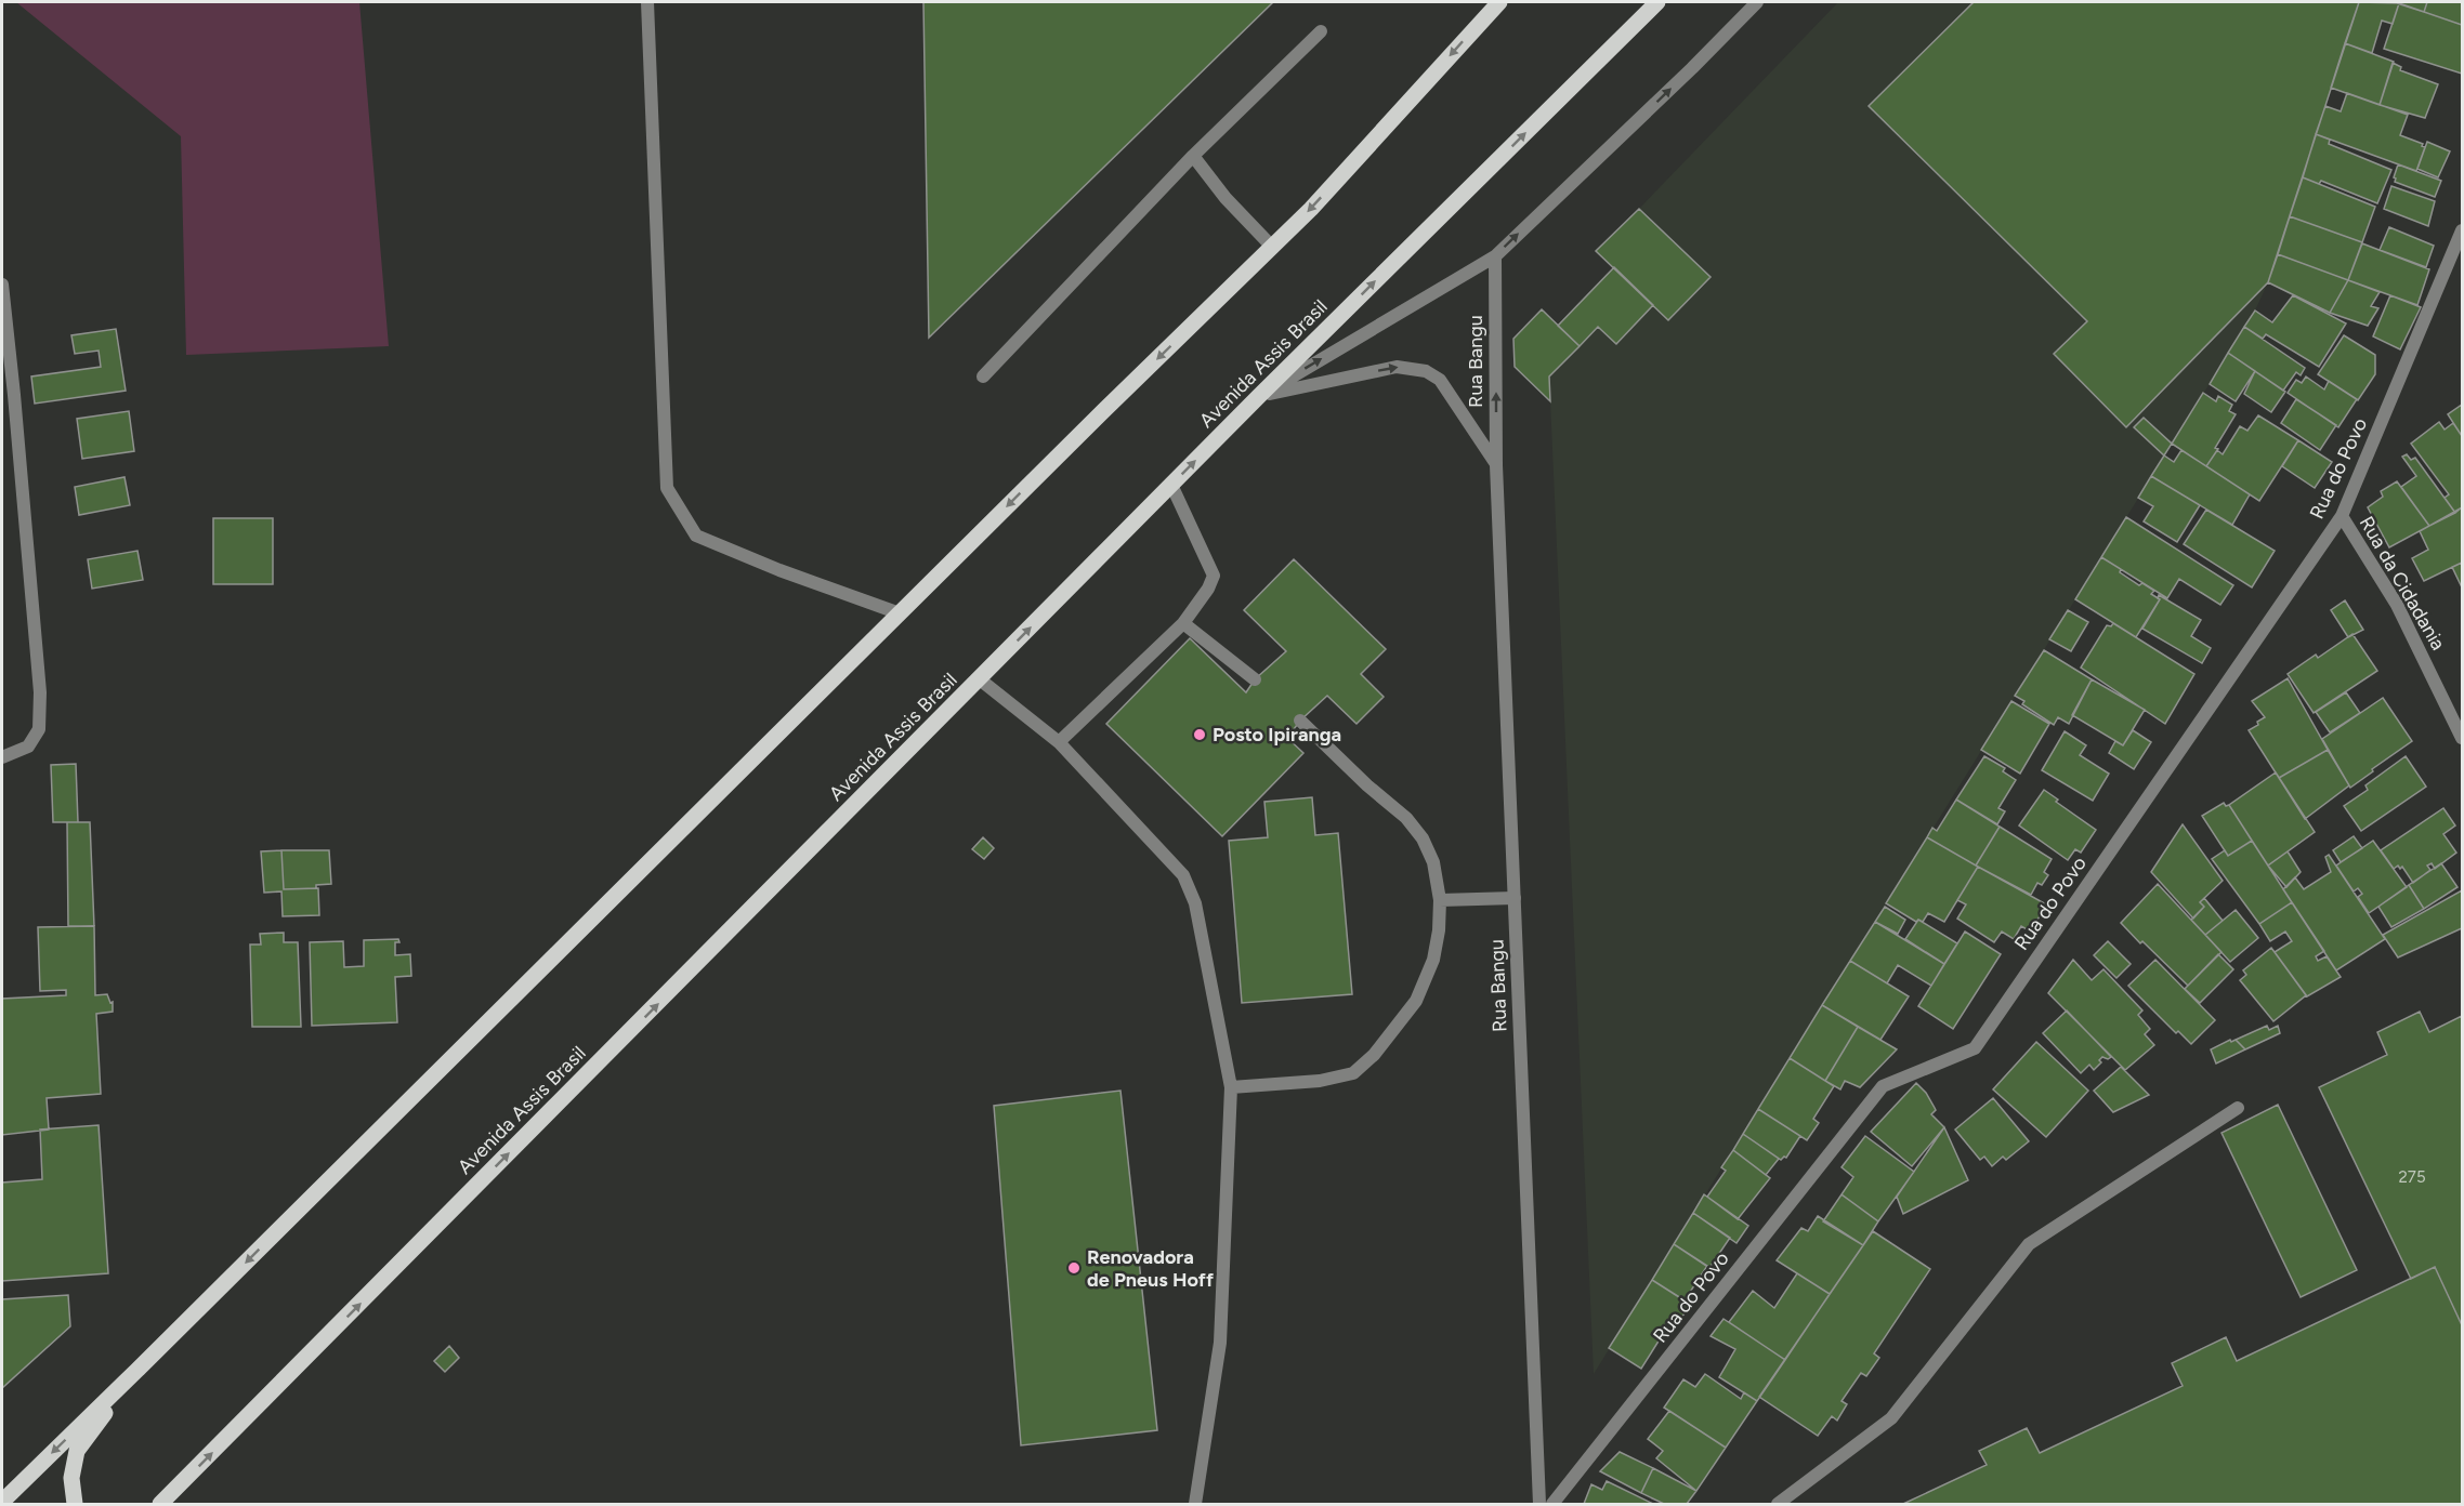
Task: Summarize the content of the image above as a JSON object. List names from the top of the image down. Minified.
{"streets":{"main road":["Avenida Assis Brasil"],"street":["Rua Bangu","Rua do Povo","Rua da Cidadania"]},"crossings":[["Rua Bangu","Avenida Assis Brasil"],["Rua do Povo","Rua da Cidadania"]],"places":["Posto Ipiranga","Renovadora de Pneus Hoff"],"house_numbers":["275"]}
